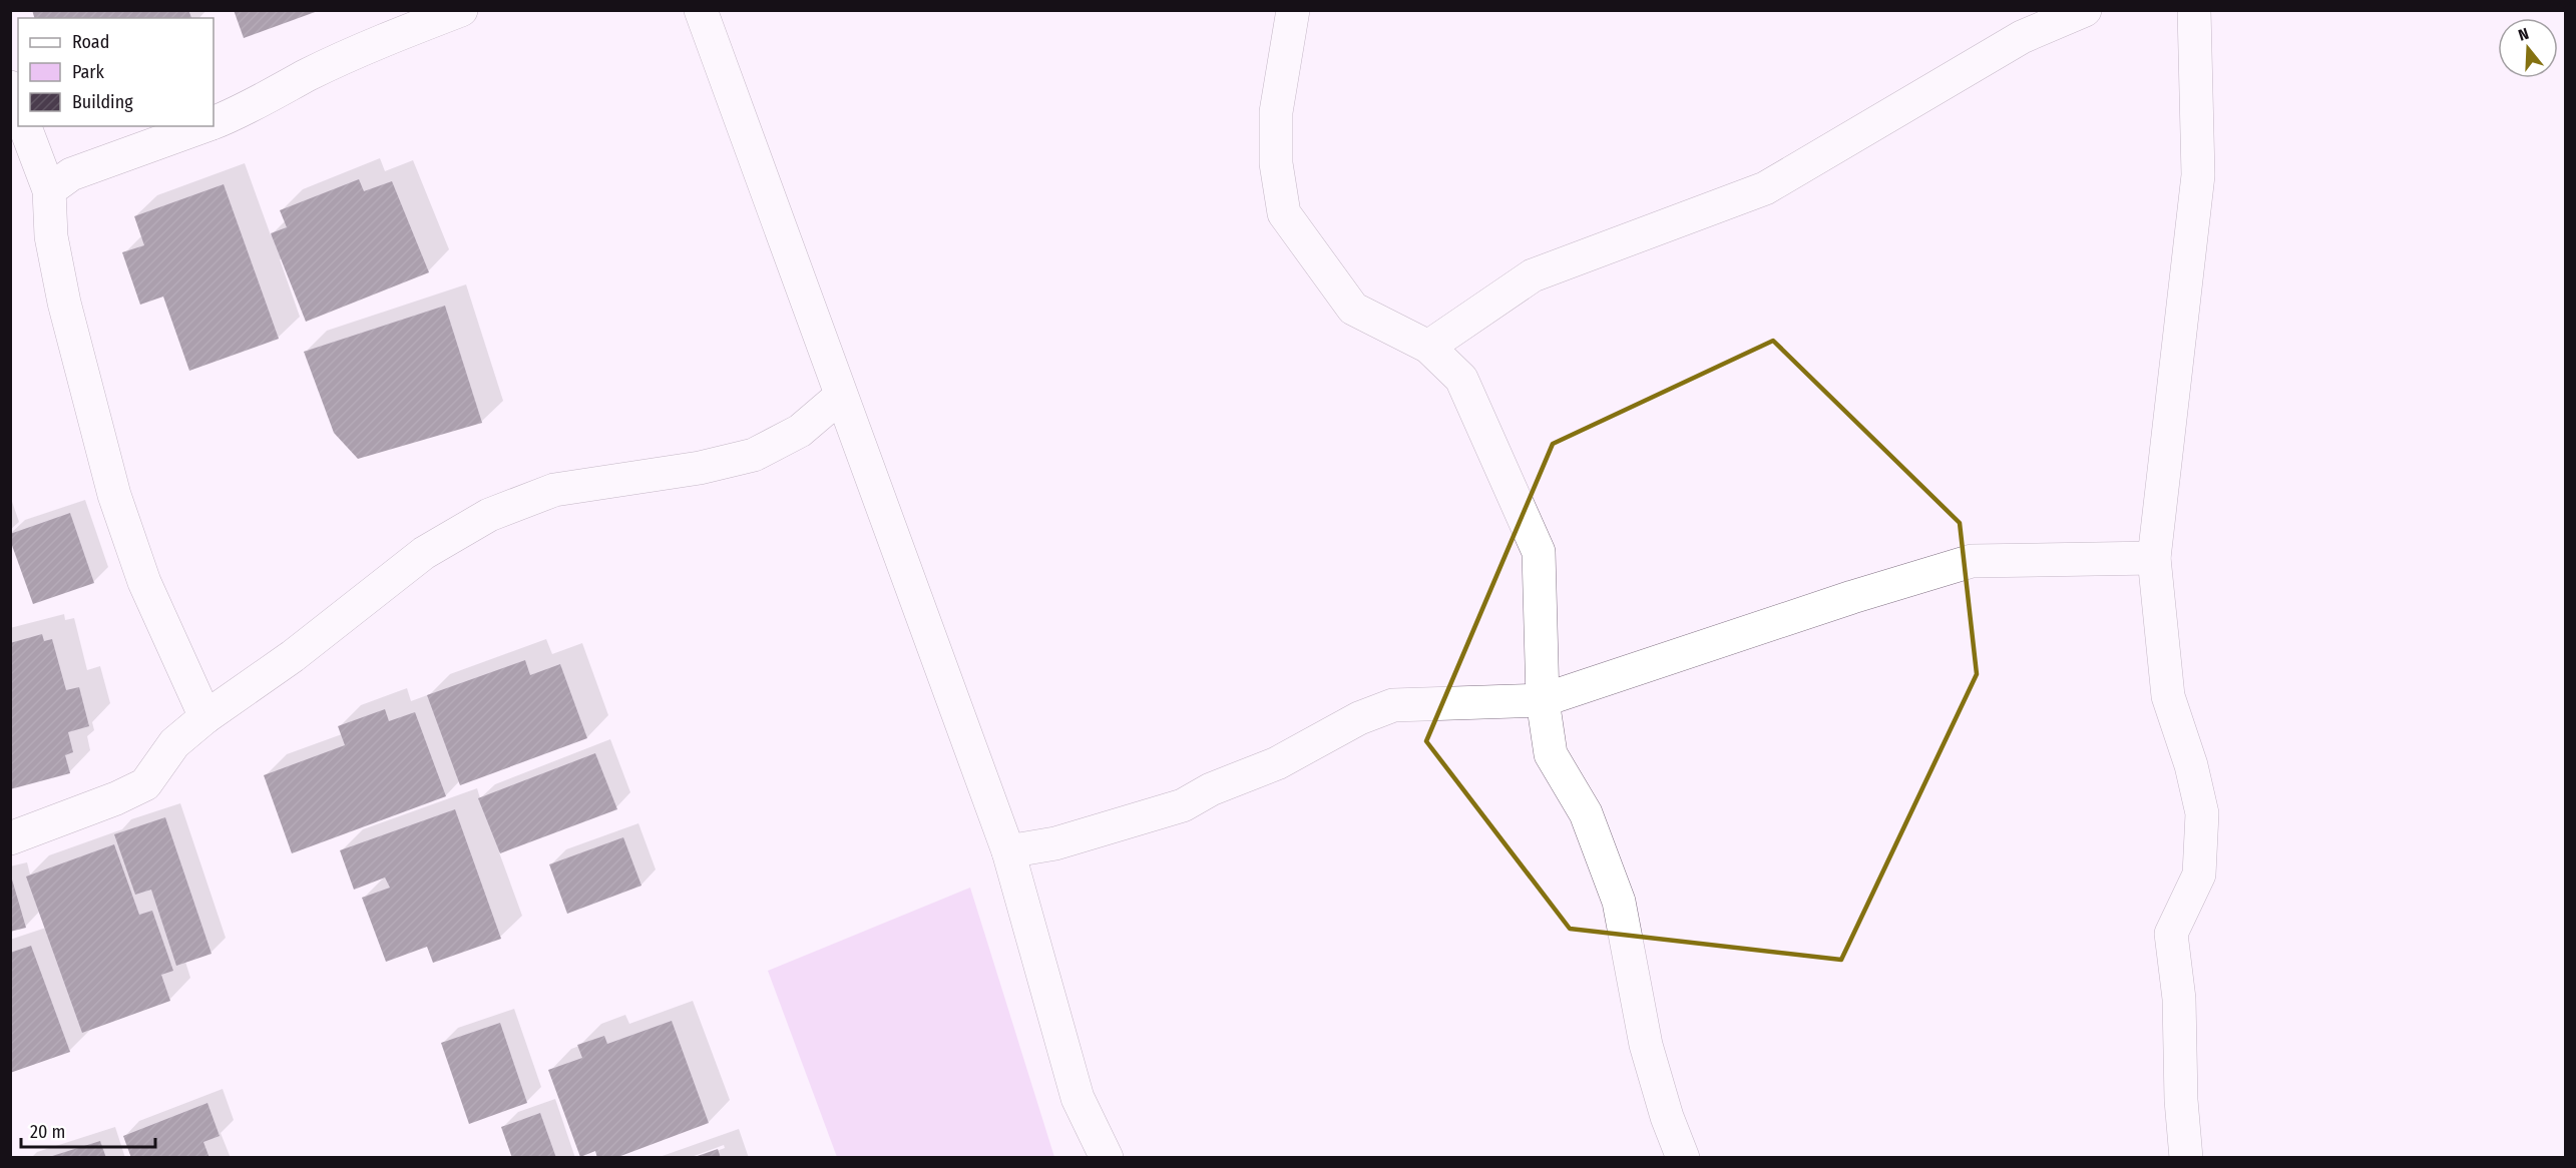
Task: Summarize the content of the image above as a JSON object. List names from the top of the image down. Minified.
{"legend":["Road","Park","Building"],"scale_bar":"20 m","north":"top"}
